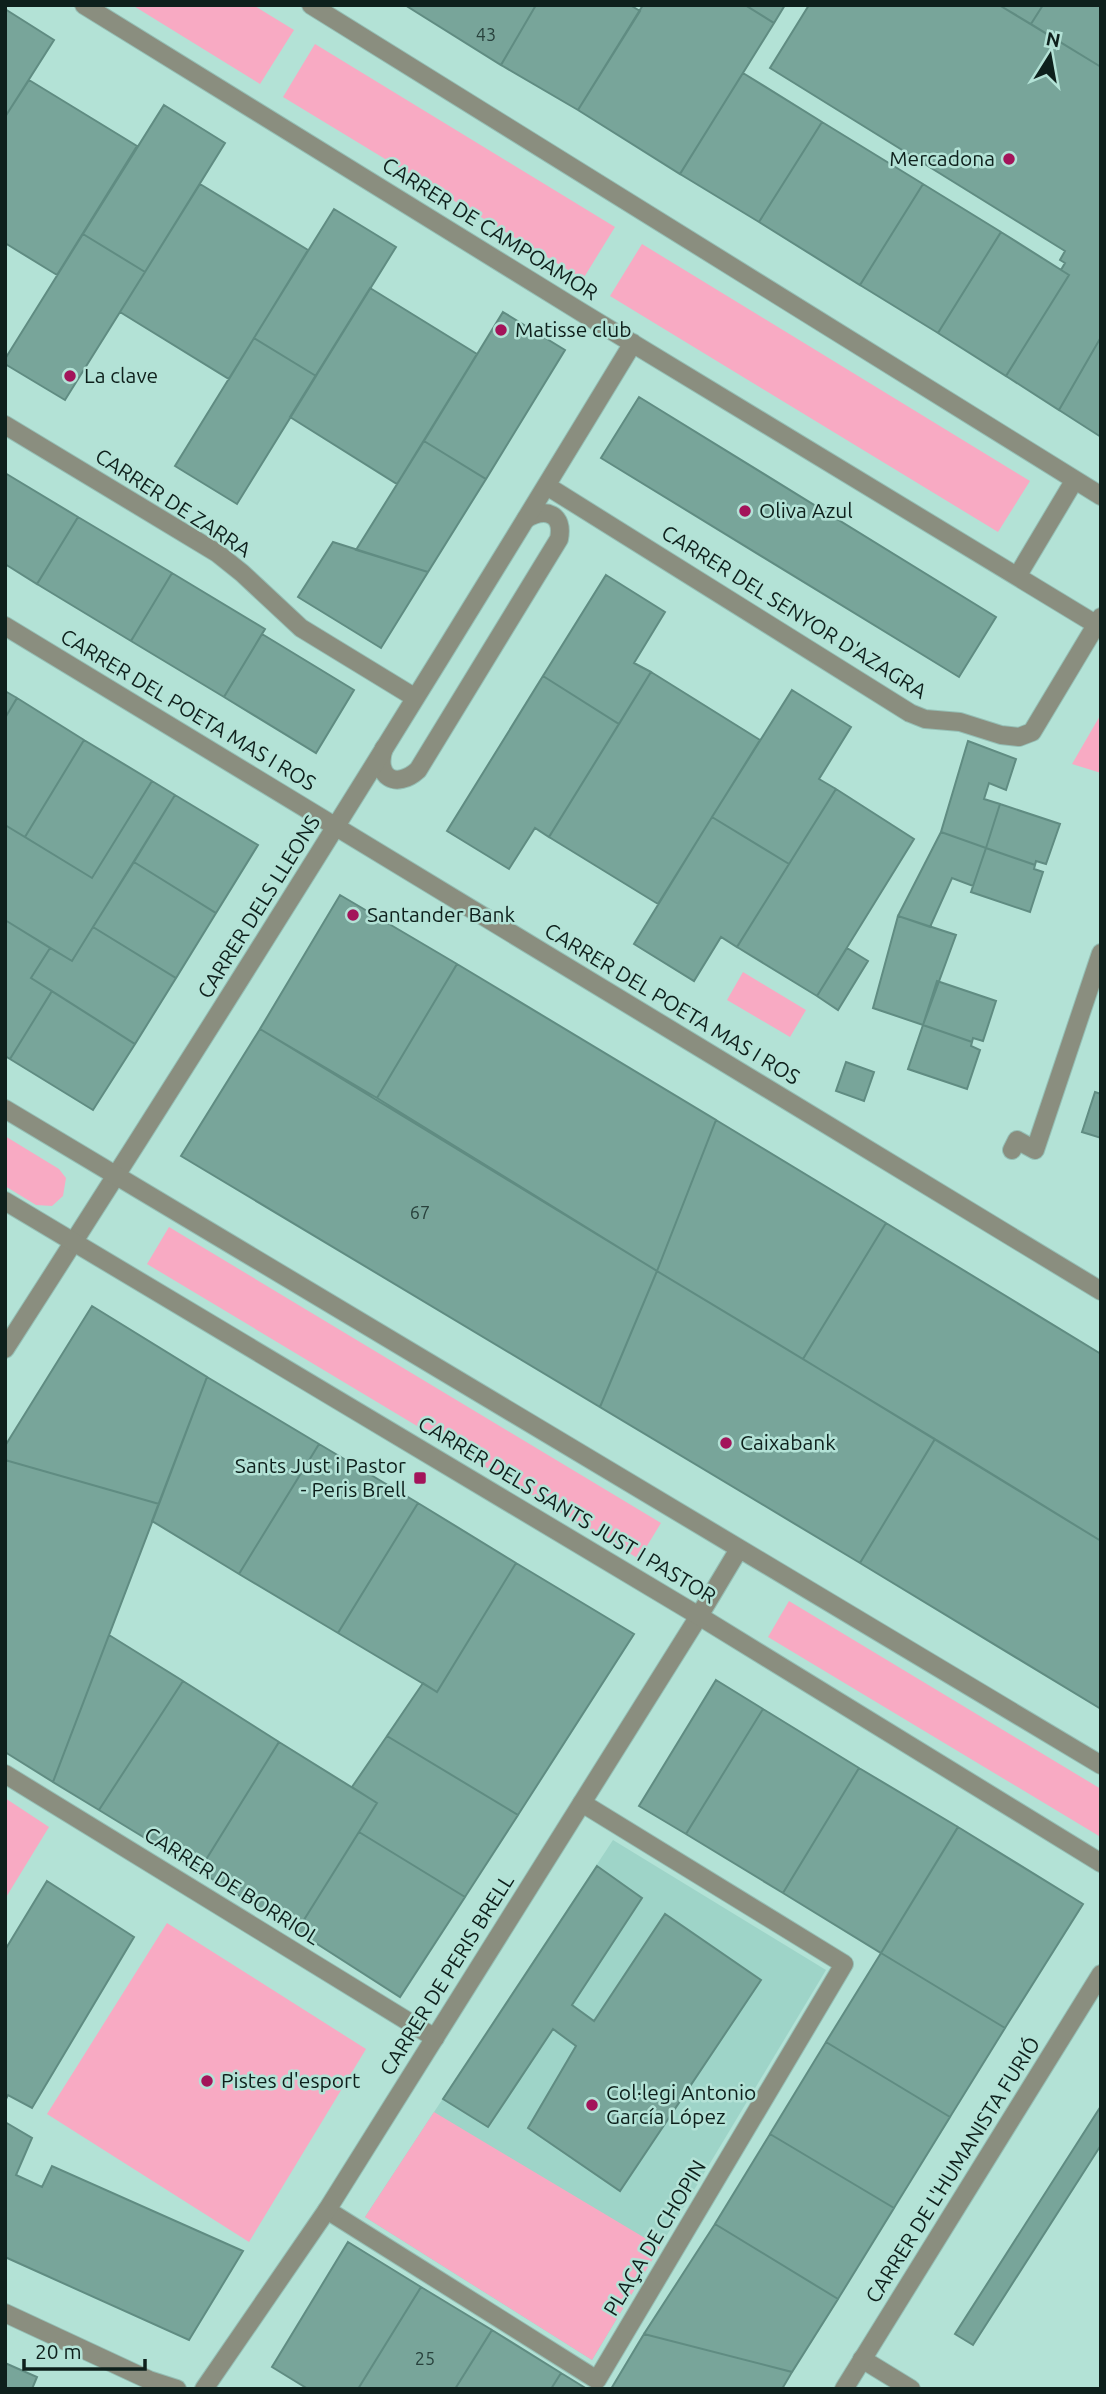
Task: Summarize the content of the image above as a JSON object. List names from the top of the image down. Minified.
{"streets":{"street":["CARRER DE CAMPOAMOR","CARRER DE ZARRA","CARRER DEL SENYOR D'AZAGRA","CARRER DEL POETA MAS I ROS","CARRER DELS LLEONS","CARRER DELS SANTS JUST I PASTOR","CARRER DE BORRIOL","CARRER DE PERIS BRELL","CARRER DE L'HUMANISTA FURIÓ","PLAÇA DE CHOPIN"]},"crossings":[["CARRER DE CAMPOAMOR","CARRER DEL SENYOR D'AZAGRA"],["CARRER DE CAMPOAMOR","CARRER DELS LLEONS"],["CARRER DE ZARRA","CARRER DELS LLEONS"],["CARRER DEL SENYOR D'AZAGRA","CARRER DELS LLEONS"],["CARRER DEL POETA MAS I ROS","CARRER DELS LLEONS"],["CARRER DELS LLEONS","CARRER DELS SANTS JUST I PASTOR"],["CARRER DELS SANTS JUST I PASTOR","CARRER DE PERIS BRELL"],["CARRER DE BORRIOL","CARRER DE PERIS BRELL"],["CARRER DE PERIS BRELL","PLAÇA DE CHOPIN"]],"places":{"other":["Mercadona","Matisse club","La clave","Oliva Azul","Santander Bank","Caixabank","Pistes d'esport","Col·legi Antonio García López"],"transit":["Sants Just i Pastor - Peris Brell"]},"house_numbers":["43","67","25"],"scale_bar":"20 m","north":"top"}
